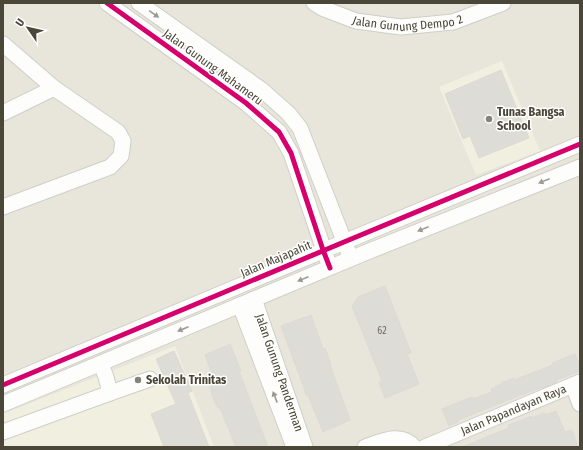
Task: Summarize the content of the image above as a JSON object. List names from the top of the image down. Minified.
{"streets":{"street":["Jalan Gunung Dempo 2","Jalan Gunung Mahameru","Jalan Majapahit","Jalan Gunung Panderman","Jalan Papandayan Raya"]},"crossings":[["Jalan Gunung Mahameru","Jalan Majapahit"]],"places":["Tunas Bangsa School","Sekolah Trinitas"],"house_numbers":["62"],"north":"top left"}
